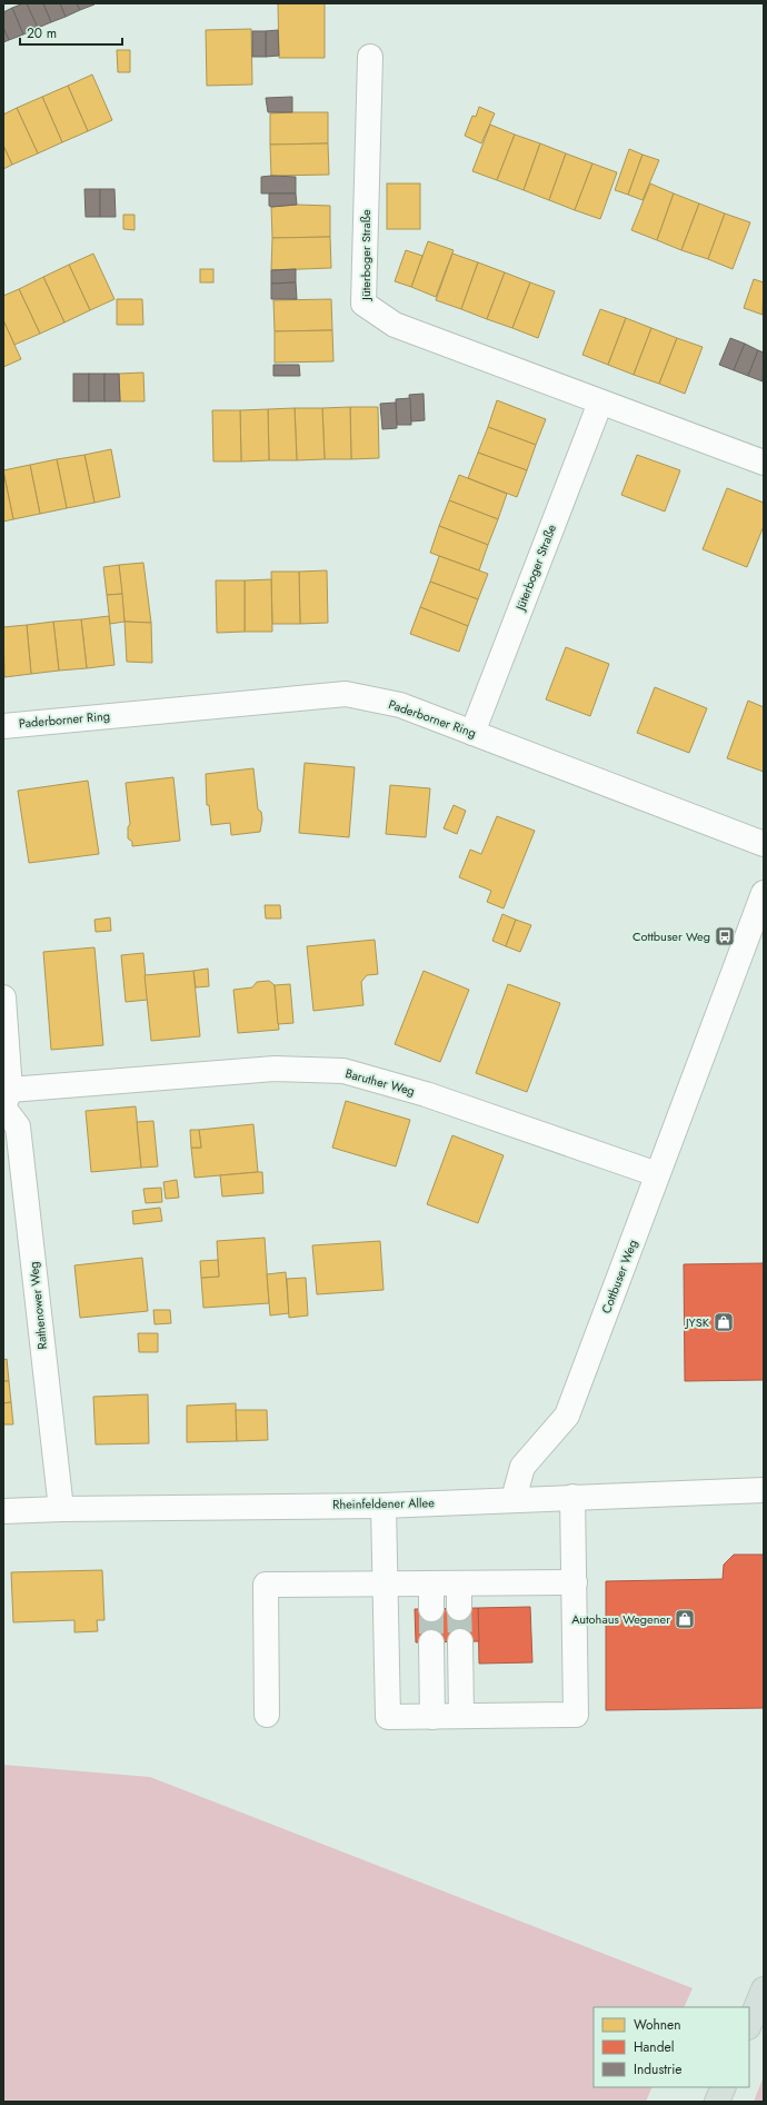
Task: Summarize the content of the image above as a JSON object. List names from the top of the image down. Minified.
{"streets":{"street":["Jüterboger Straße","Paderborner Ring","Baruther Weg","Cottbuser Weg","Rathenower Weg","Rheinfeldener Allee"]},"crossings":[["Jüterboger Straße","Paderborner Ring"],["Baruther Weg","Cottbuser Weg"],["Baruther Weg","Rathenower Weg"],["Cottbuser Weg","Rheinfeldener Allee"],["Rathenower Weg","Rheinfeldener Allee"]],"places":{"bus stop":["Cottbuser Weg"],"shop":["JYSK","Autohaus Wegener"]},"legend":["Wohnen","Handel","Industrie"],"scale_bar":"20 m"}
